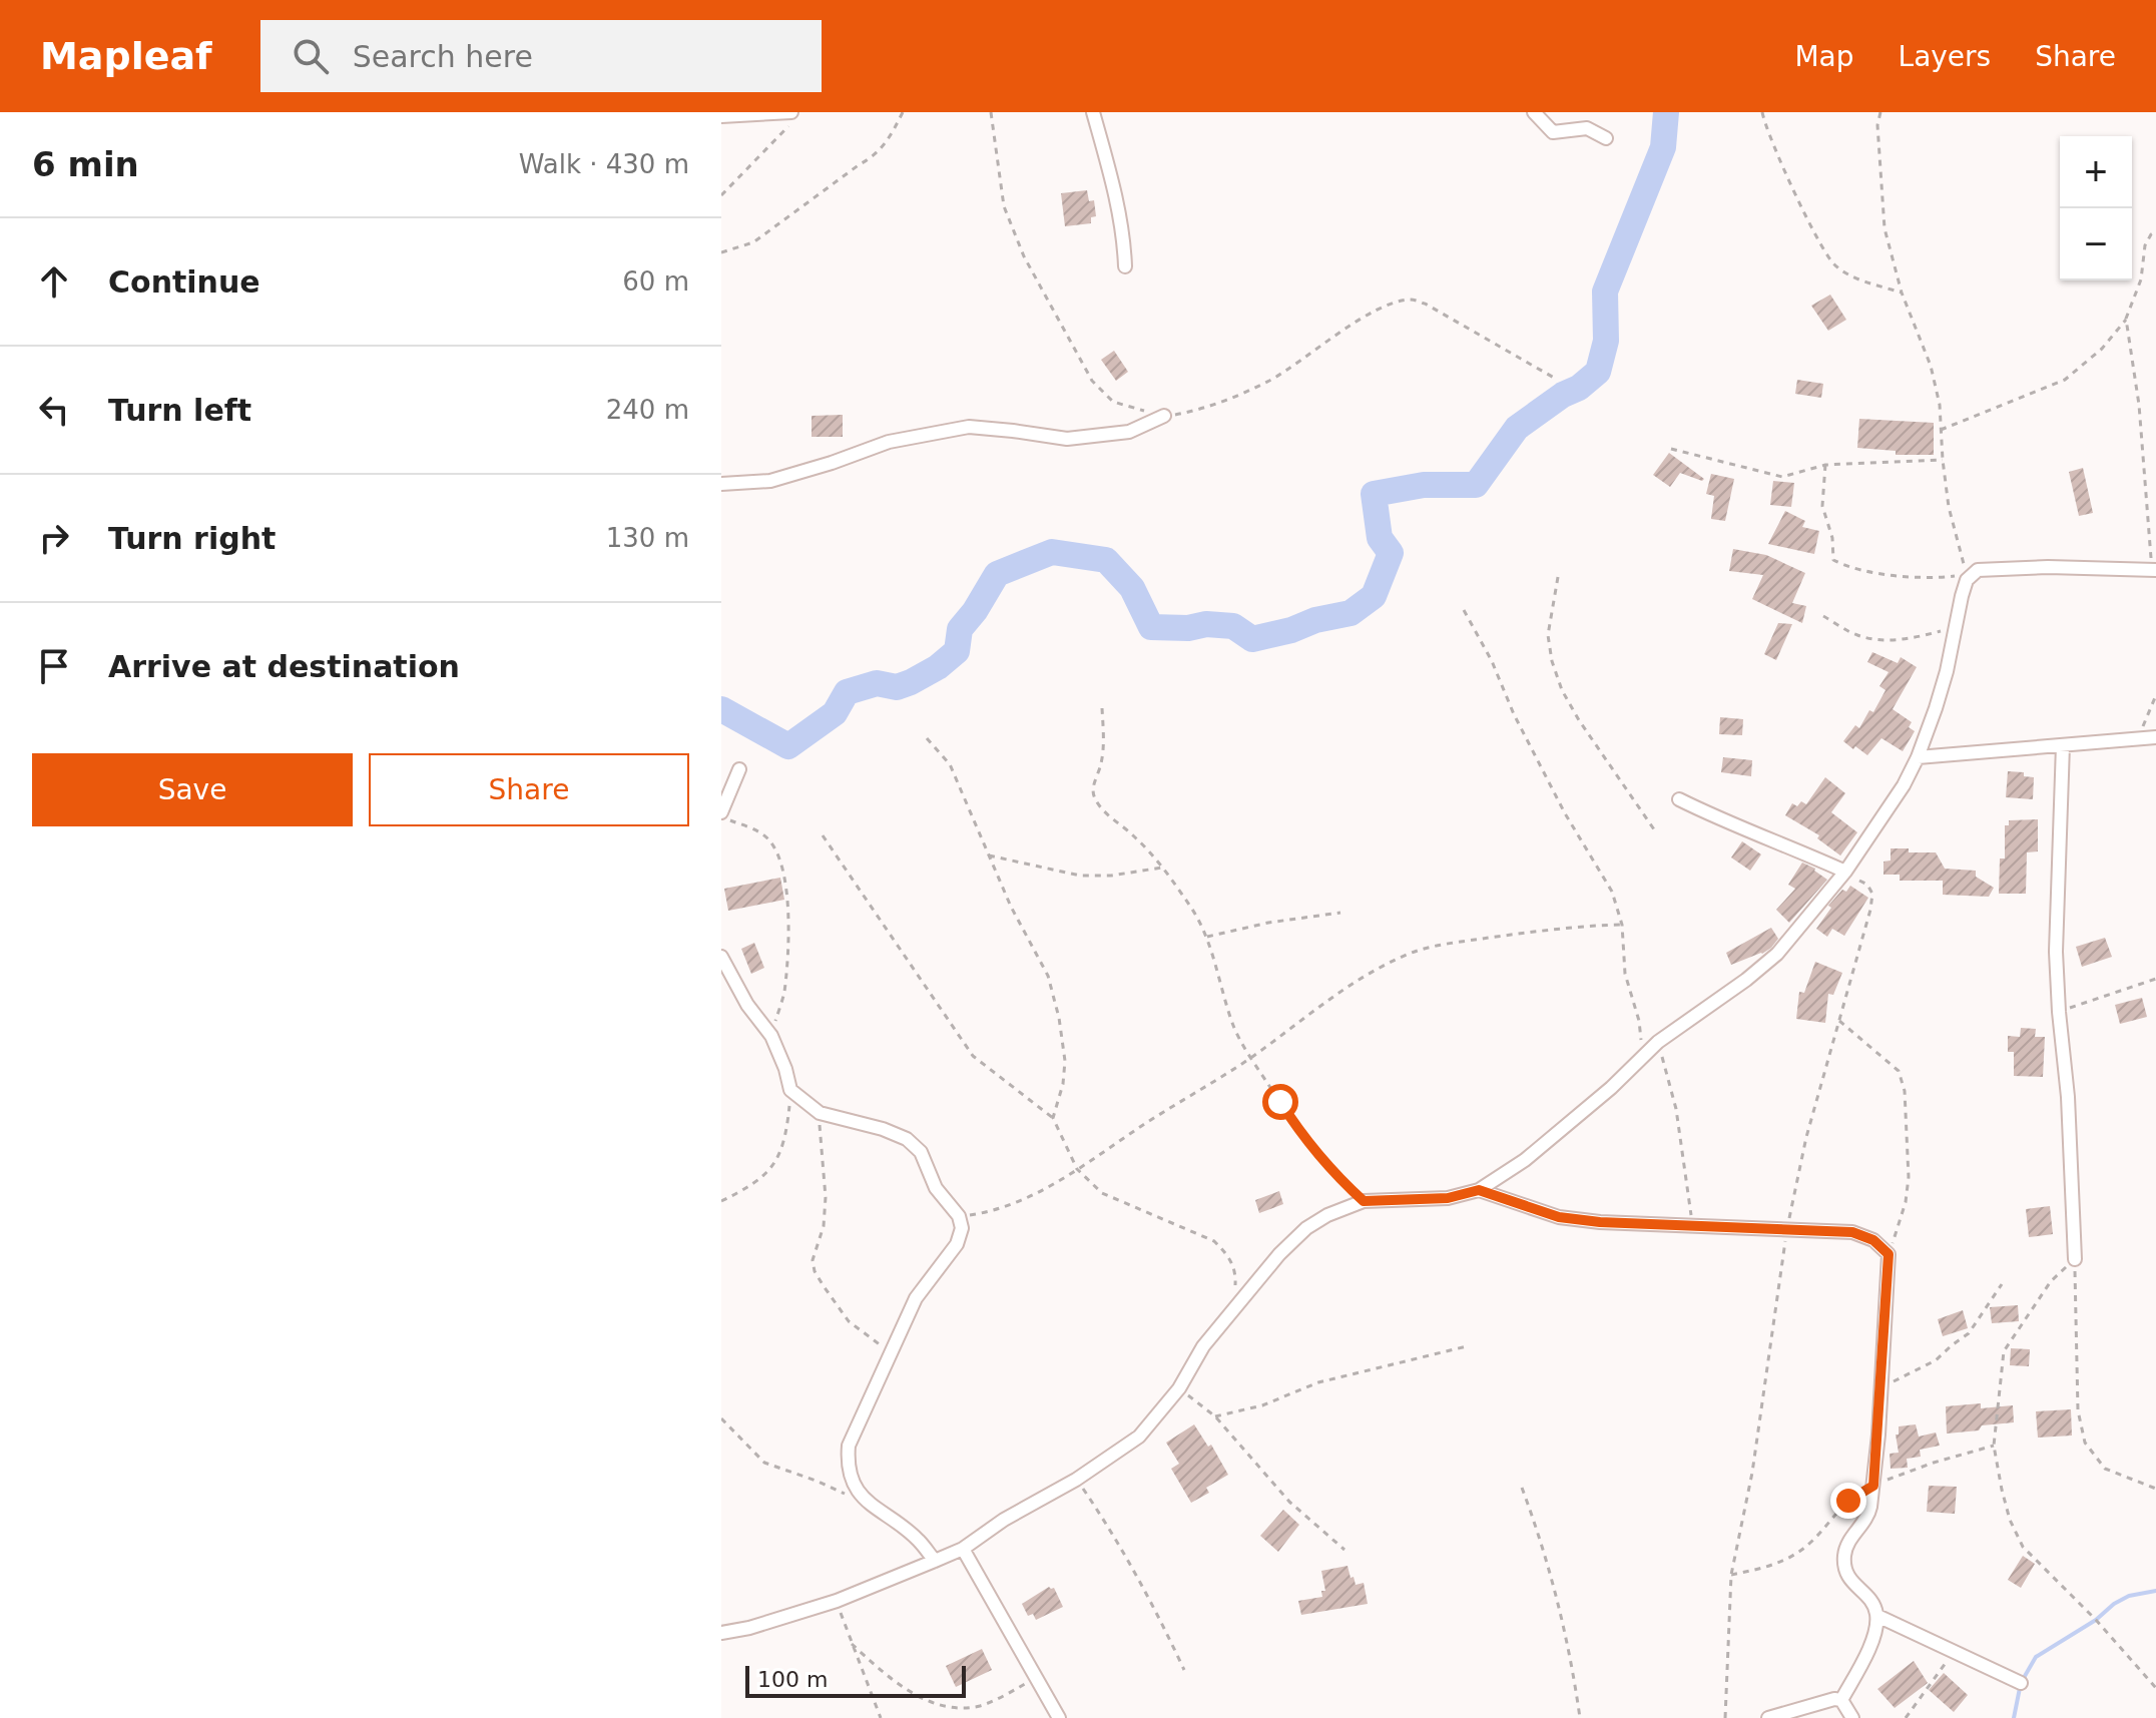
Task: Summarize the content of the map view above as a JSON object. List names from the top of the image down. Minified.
{"scale_bar":"100 m","page":{"header":"Mapleaf","search":"Search here","nav":["Map","Layers","Share"],"heading":["6 min","Walk · 430 m"],"map_buttons":["+","−"],"list":[["Continue","60 m"],["Turn left","240 m"],["Turn right","130 m"],"Arrive at destination"],"buttons":["Save","Share"],"scale":"100 m"}}
